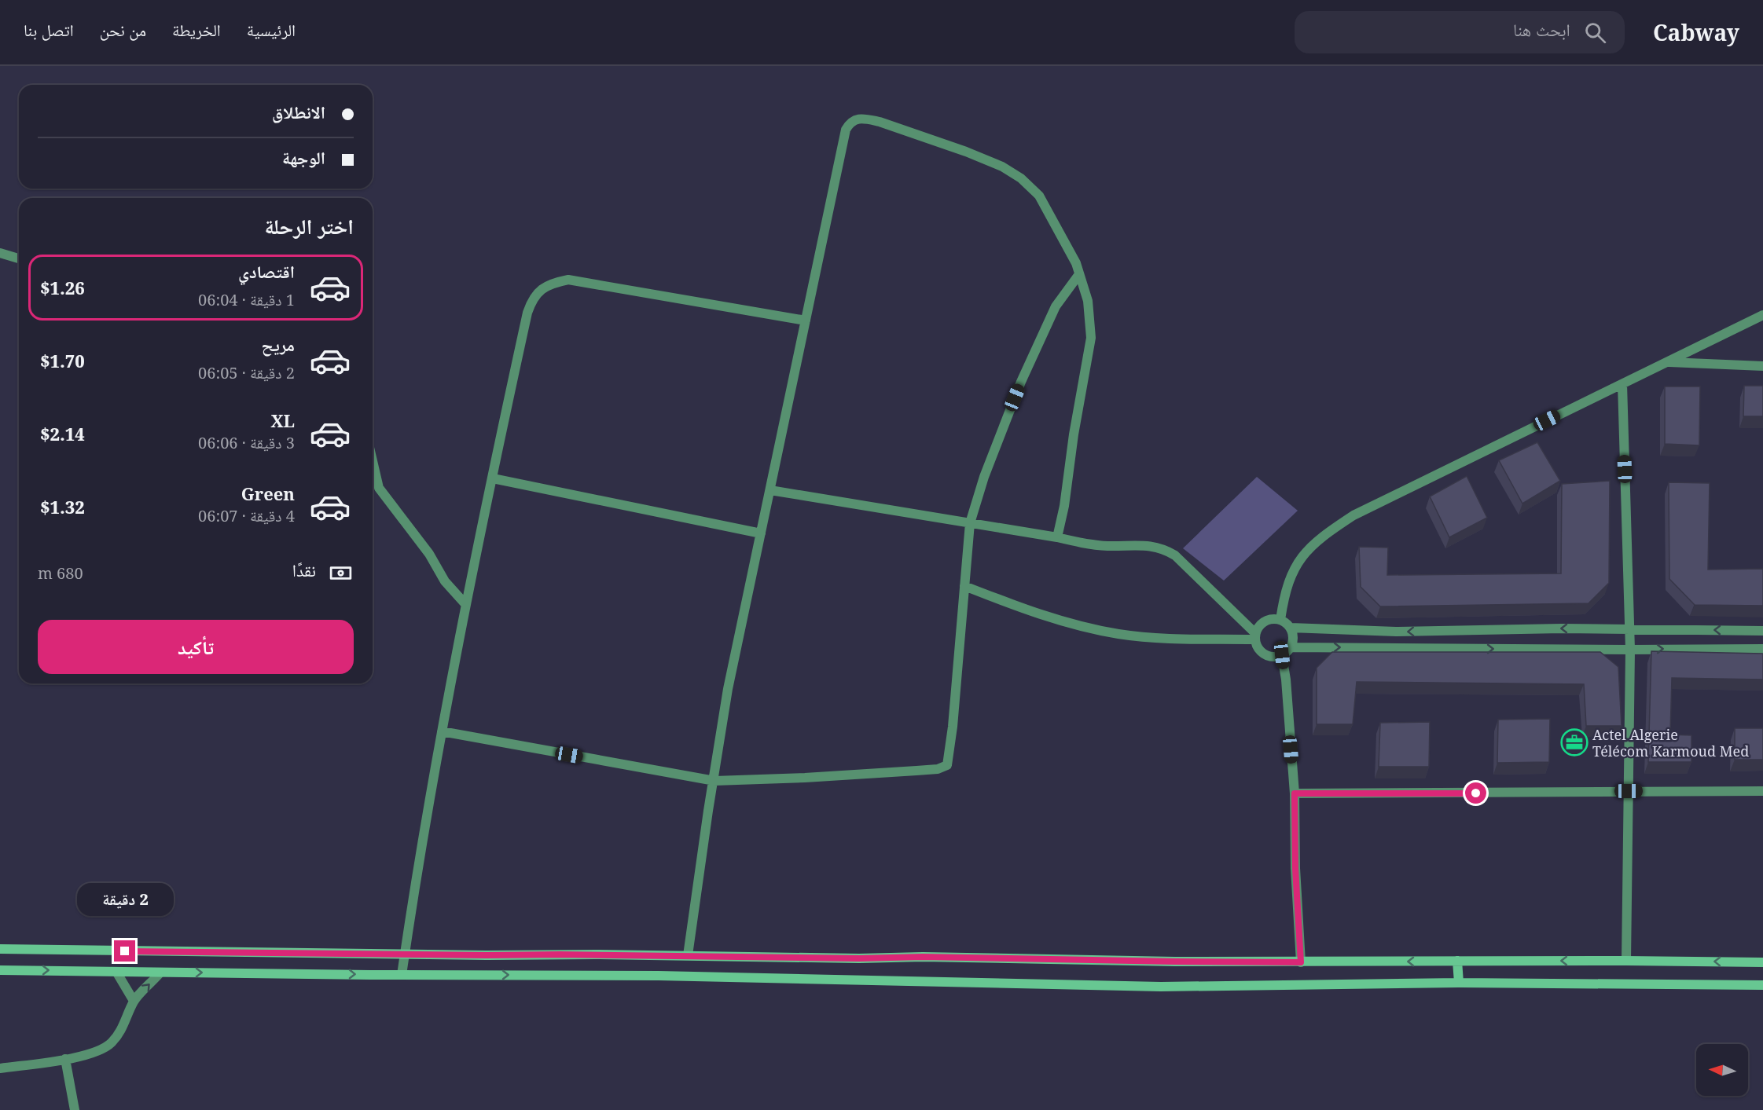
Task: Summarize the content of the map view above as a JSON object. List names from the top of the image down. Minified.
{"places":{"office":["Actel Algerie Télécom Karmoud Med"]},"north":"left","page":{"header":"Cabway","search":"ابحث هنا","nav":["الرئيسية","الخريطة","من نحن","اتصل بنا"],"banner":["الانطلاق","الوجهة"],"heading":"اختر الرحلة","list":[{"name":"اقتصادي","note":"1 دقيقة · 06:04","value":"$1.26"},{"name":"مريح","note":"2 دقيقة · 06:05","value":"$1.70"},{"name":"XL","note":"3 دقيقة · 06:06","value":"$2.14"},{"name":"Green","note":"4 دقيقة · 06:07","value":"$1.32"}],"pay":["نقدًا","680 m"],"buttons":"تأكيد","bubble":"2 دقيقة"}}
